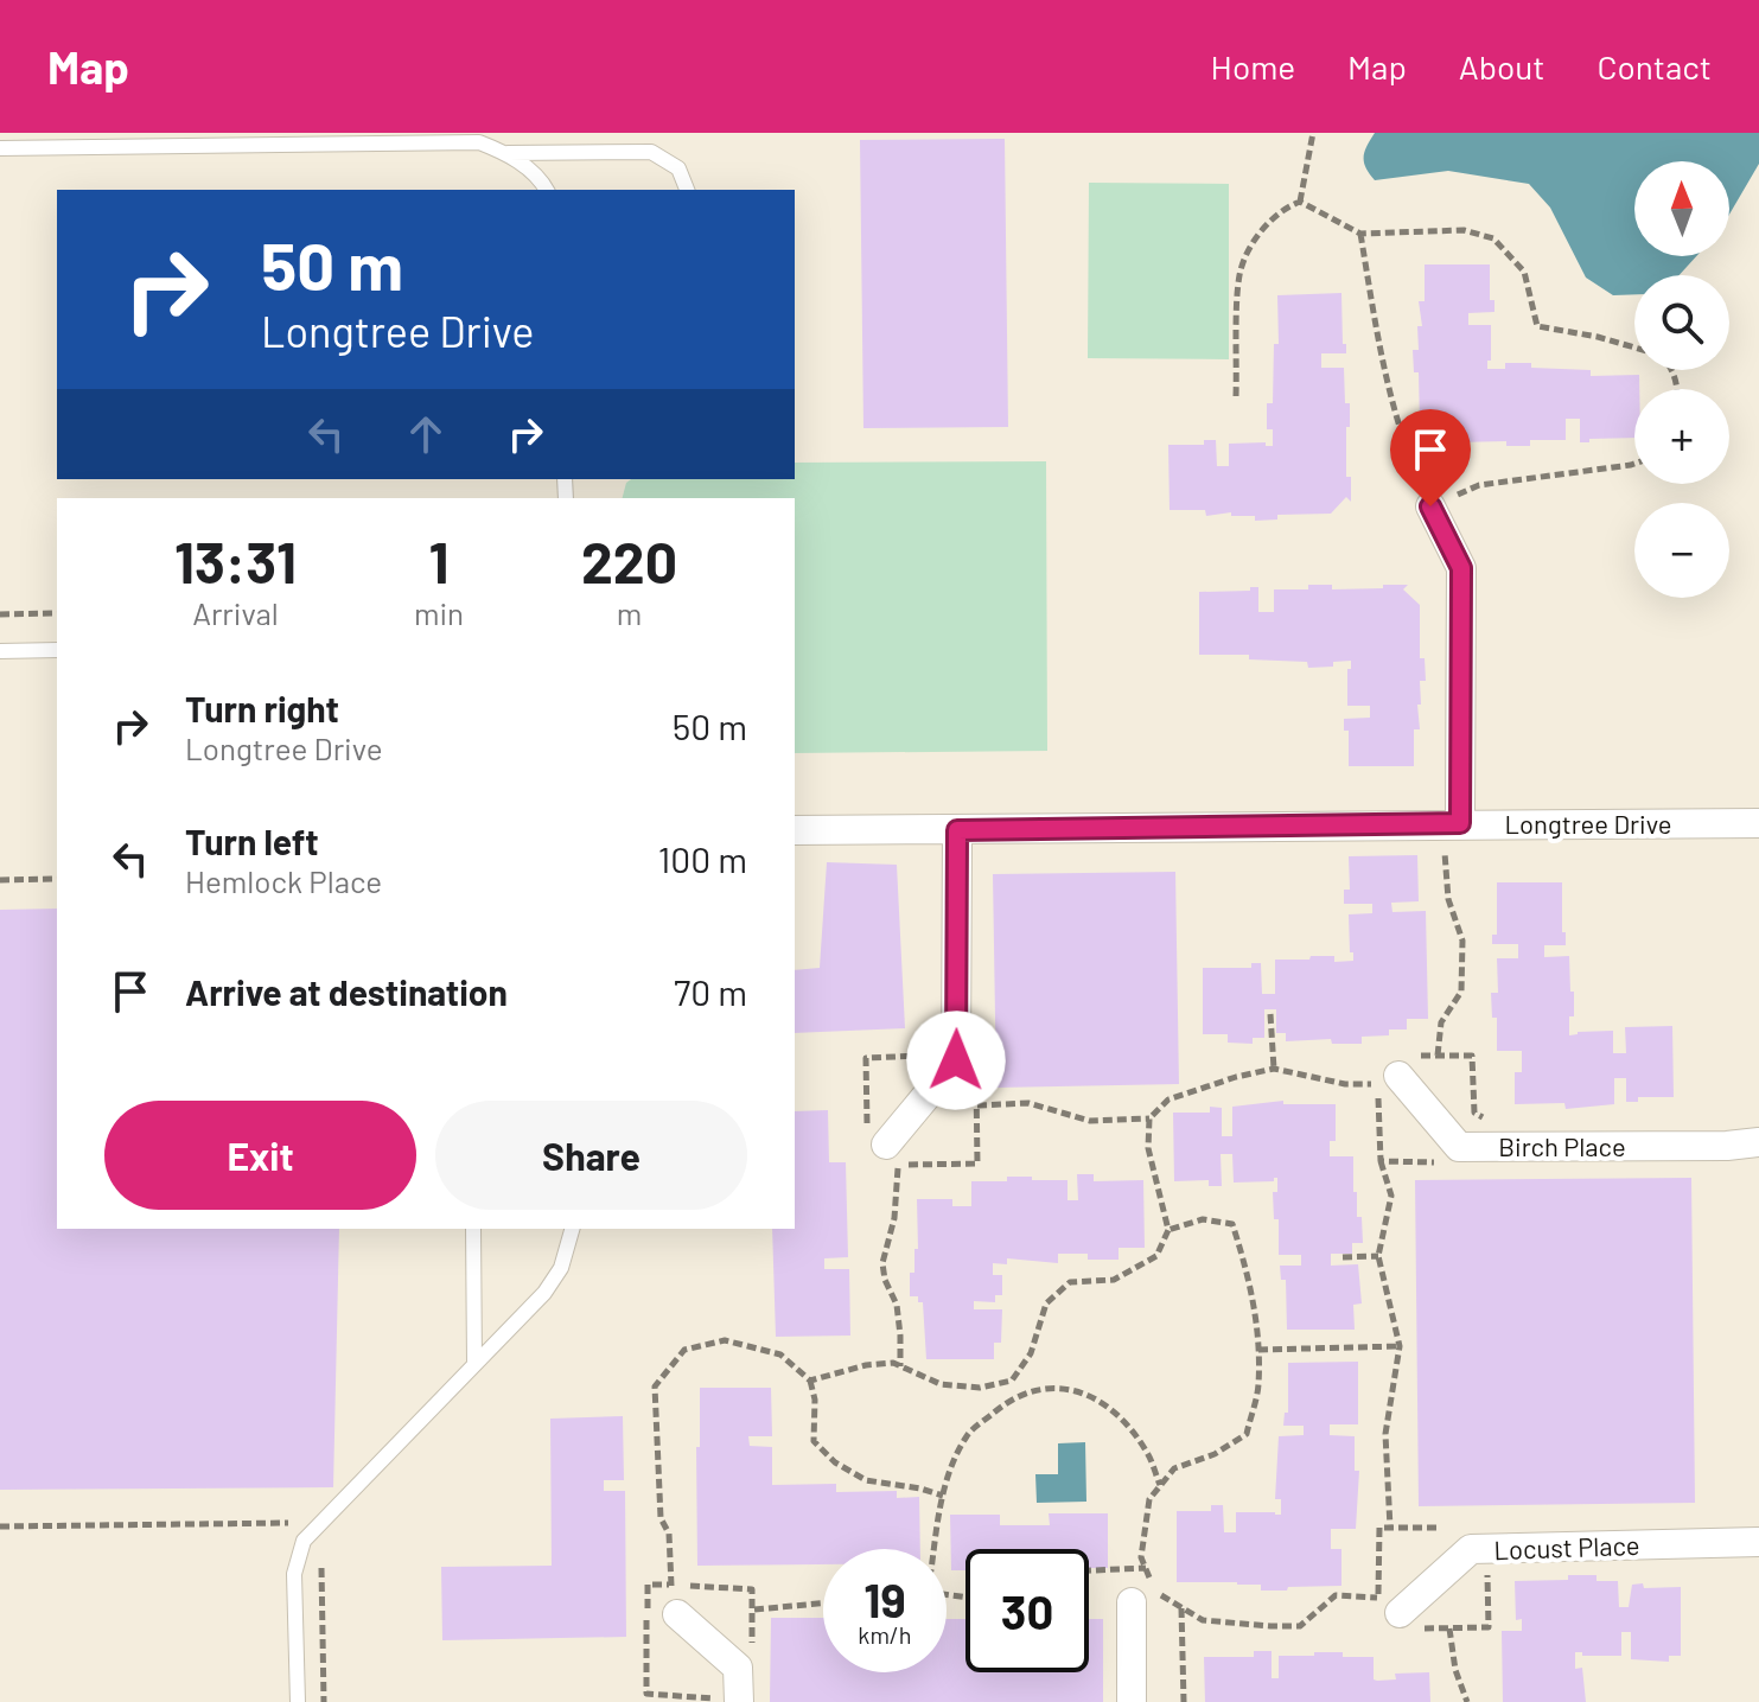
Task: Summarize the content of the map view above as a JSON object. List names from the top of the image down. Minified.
{"streets":{"street":["Longtree Drive","Birch Place","Locust Place"]},"north":"top","page":{"header":"Map","nav":["Home","Map","About","Contact"],"map_buttons":["+","−"],"turn":["50 m","Longtree Drive"],"eta":["13:31","Arrival","1","min","220","m"],"list":[{"name":"Turn right","note":"Longtree Drive","value":"50 m"},{"name":"Turn left","note":"Hemlock Place","value":"100 m"},{"name":"Arrive at destination","value":"70 m"}],"buttons":["Exit","Share"],"speed":"19 km/h","limit":"30"}}
